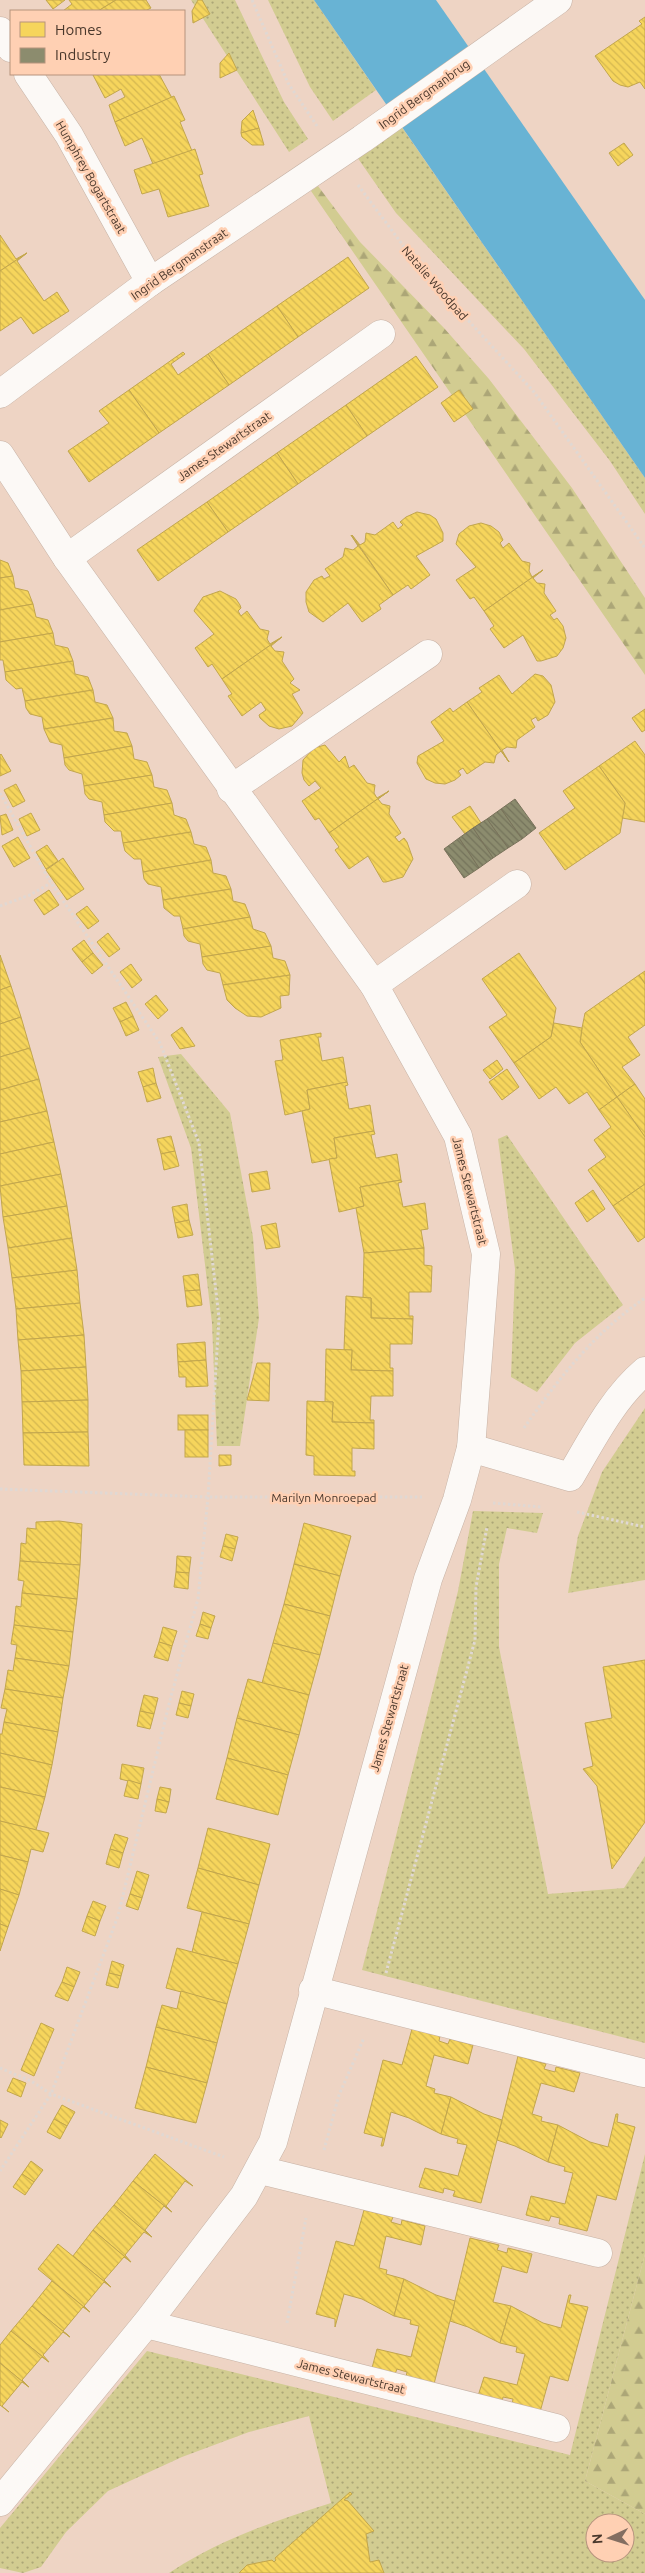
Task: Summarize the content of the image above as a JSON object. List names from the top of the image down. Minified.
{"streets":{"street":["Ingrid Bergmanbrug","Humphrey Bogartstraat","Ingrid Bergmanstraat","James Stewartstraat"],"path":["Natalie Woodpad","Marilyn Monroepad"]},"crossings":[["Ingrid Bergmanbrug","Ingrid Bergmanstraat"],["Humphrey Bogartstraat","Ingrid Bergmanstraat"],["Ingrid Bergmanstraat","Natalie Woodpad"],["James Stewartstraat","Marilyn Monroepad"]],"legend":["Homes","Industry"],"north":"left"}
